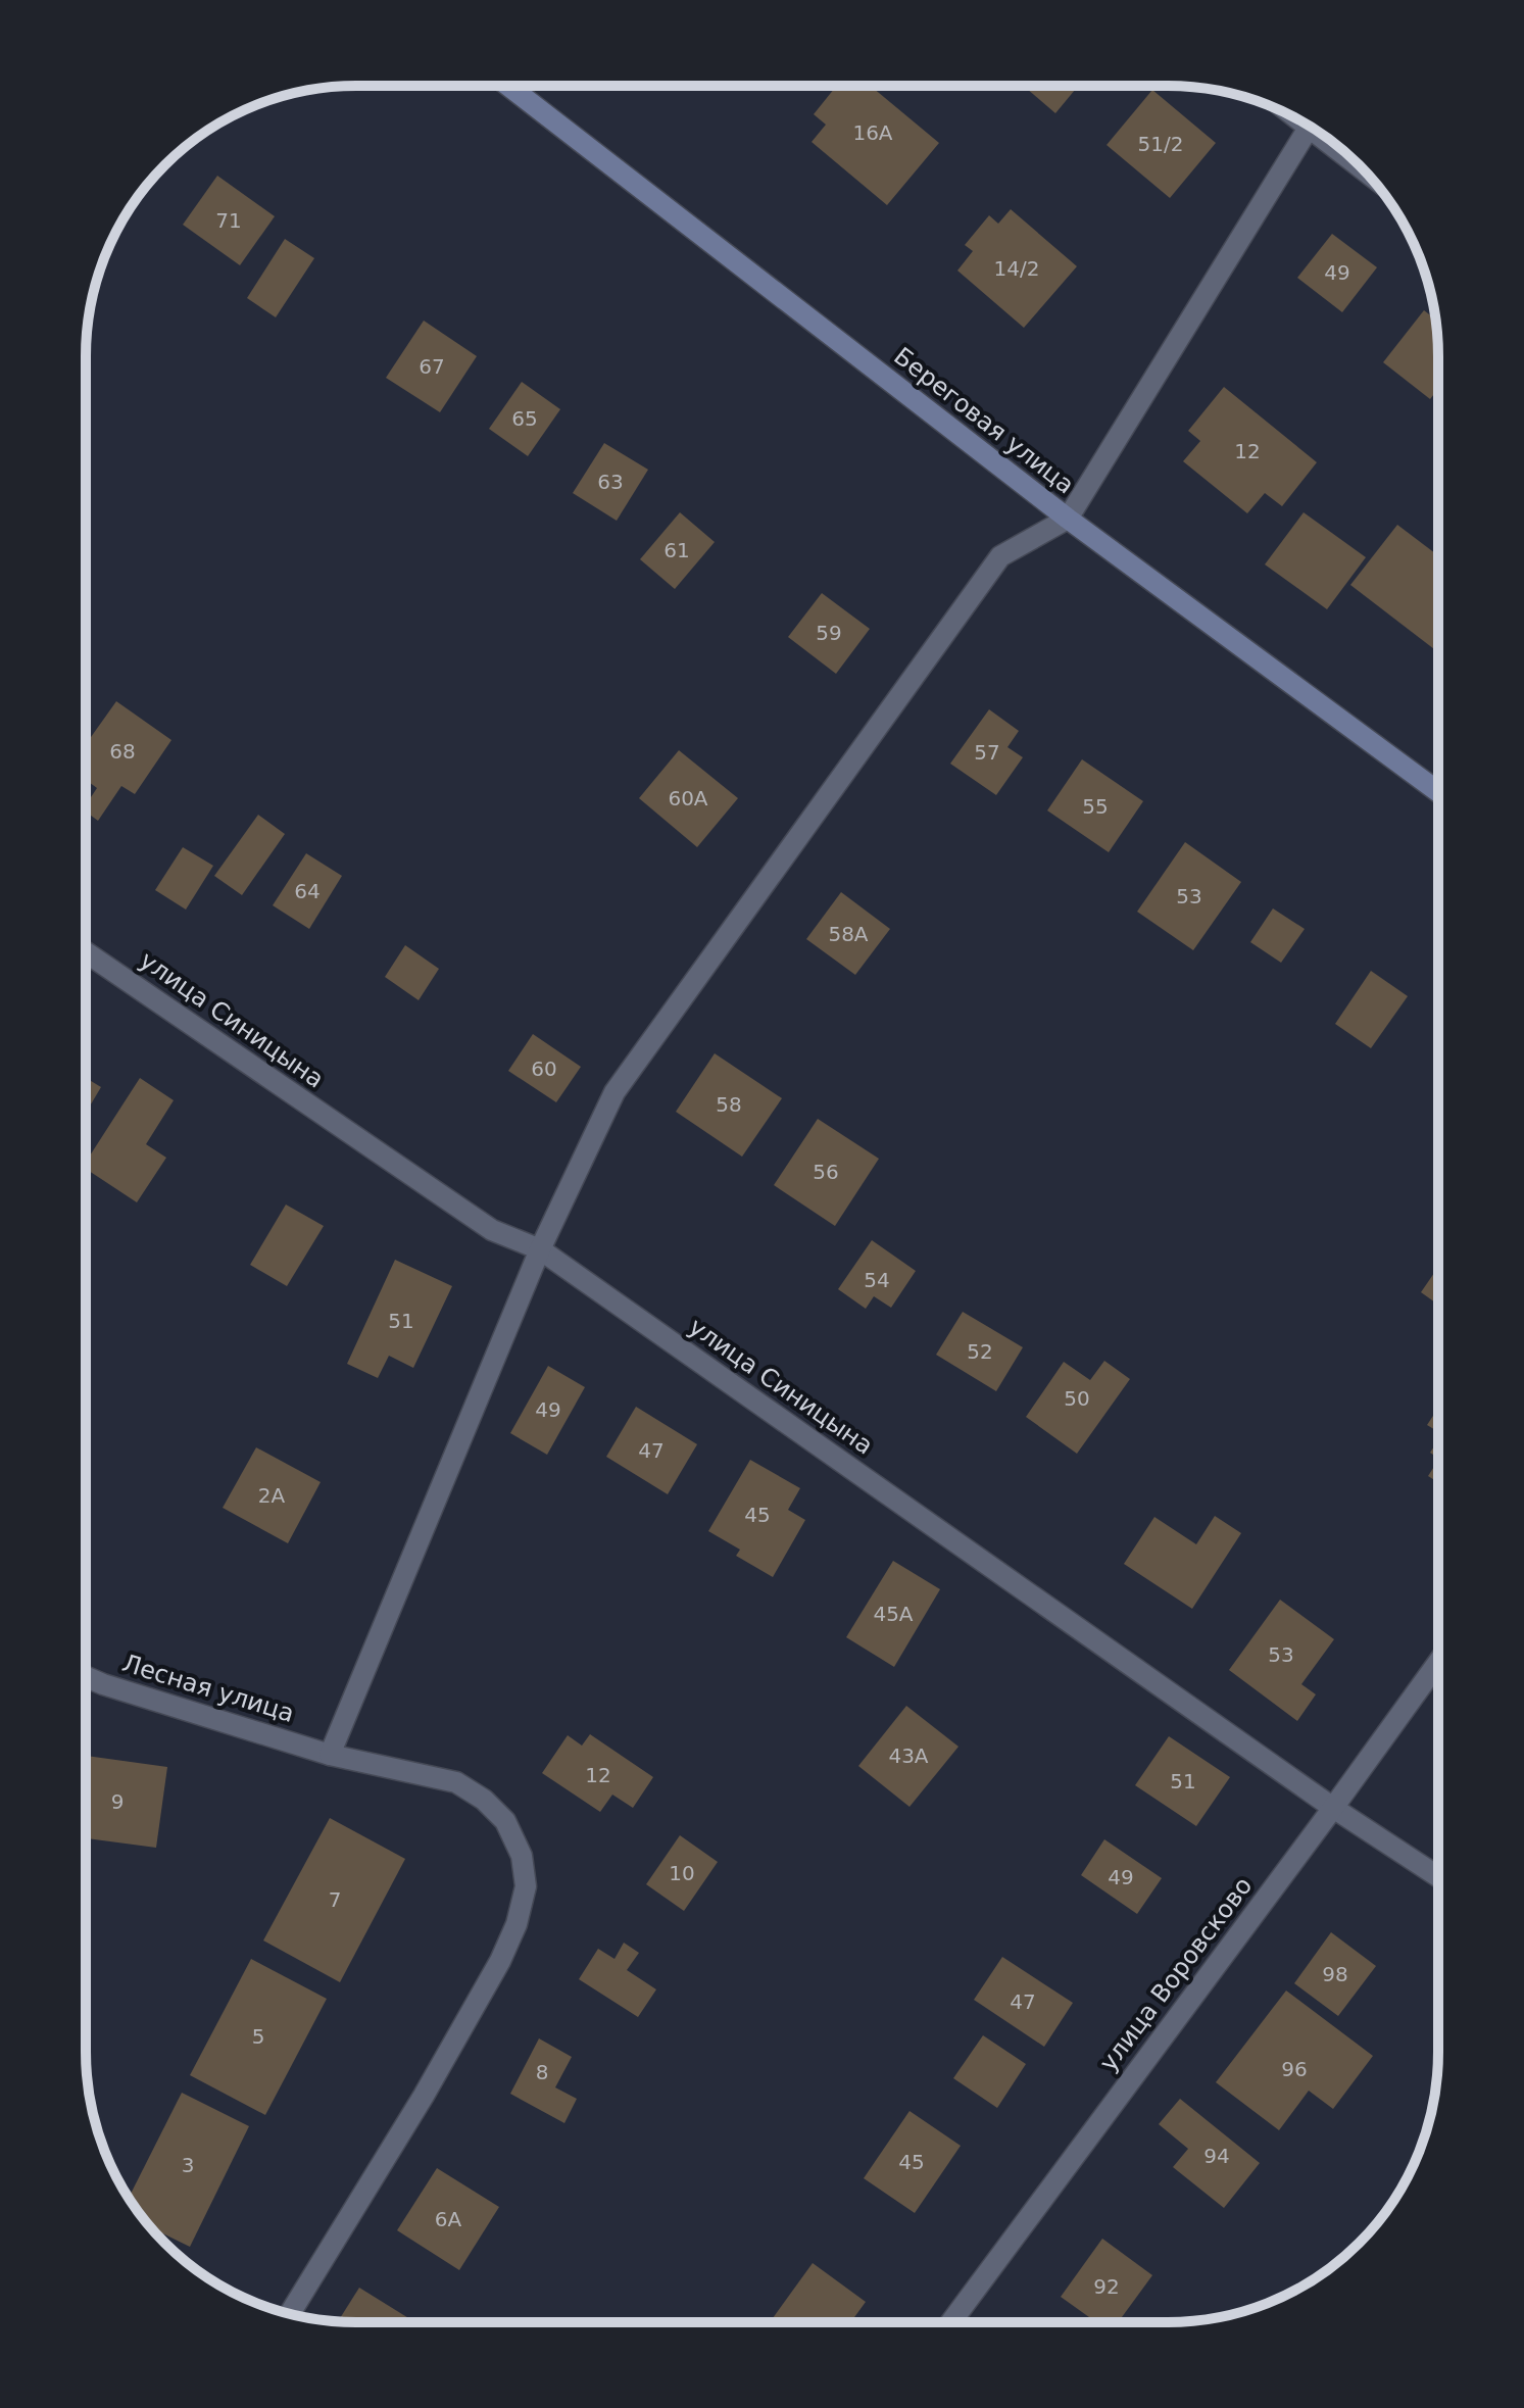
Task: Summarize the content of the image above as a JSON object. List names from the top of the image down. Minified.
{"streets":{"main road":["Береговая улица"],"street":["улица Синицына","Лесная улица","улица Воровсково"]},"crossings":[["улица Синицына","улица Воровсково"]],"house_numbers":["16А","51/2","71","14/2","49","67","65","12","63","61","59","68","57","60А","55","64","53","58А","60","58","56","54","51","52","50","49","47","2А","45","45А","53","43А","12","51","9","10","49","7","98","47","5","96","8","94","45","3","6А","92"]}
